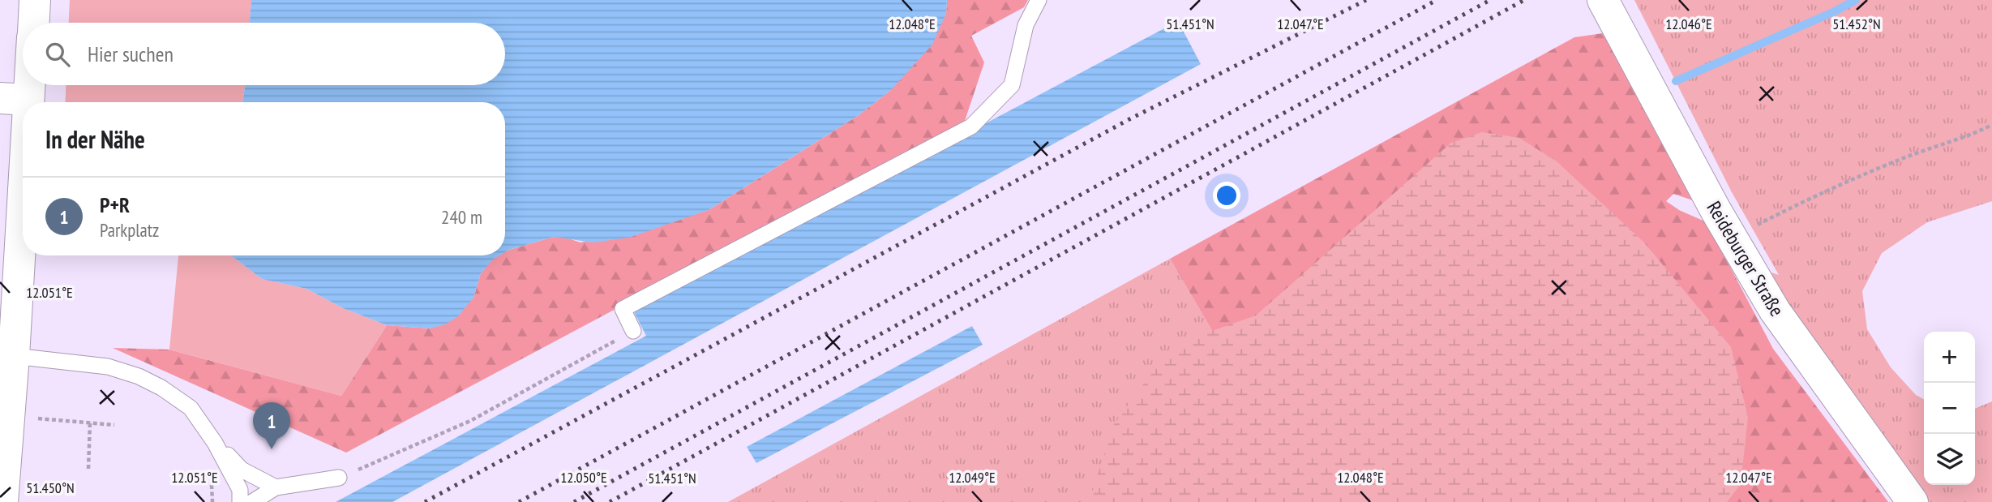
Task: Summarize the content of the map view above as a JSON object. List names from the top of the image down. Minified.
{"streets":{"main road":["Reideburger Straße"]},"page":{"search":"Hier suchen","heading":"In der Nähe","list":[{"mark":"1","name":"P+R","note":"Parkplatz","value":"240 m"}],"map_buttons":["+","−"],"pins":"1"},"coordinates":["51.451°N","51.452°N","12.048°E","12.047°E","12.046°E","12.051°E","12.050°E","12.049°E","51.450°N"]}
